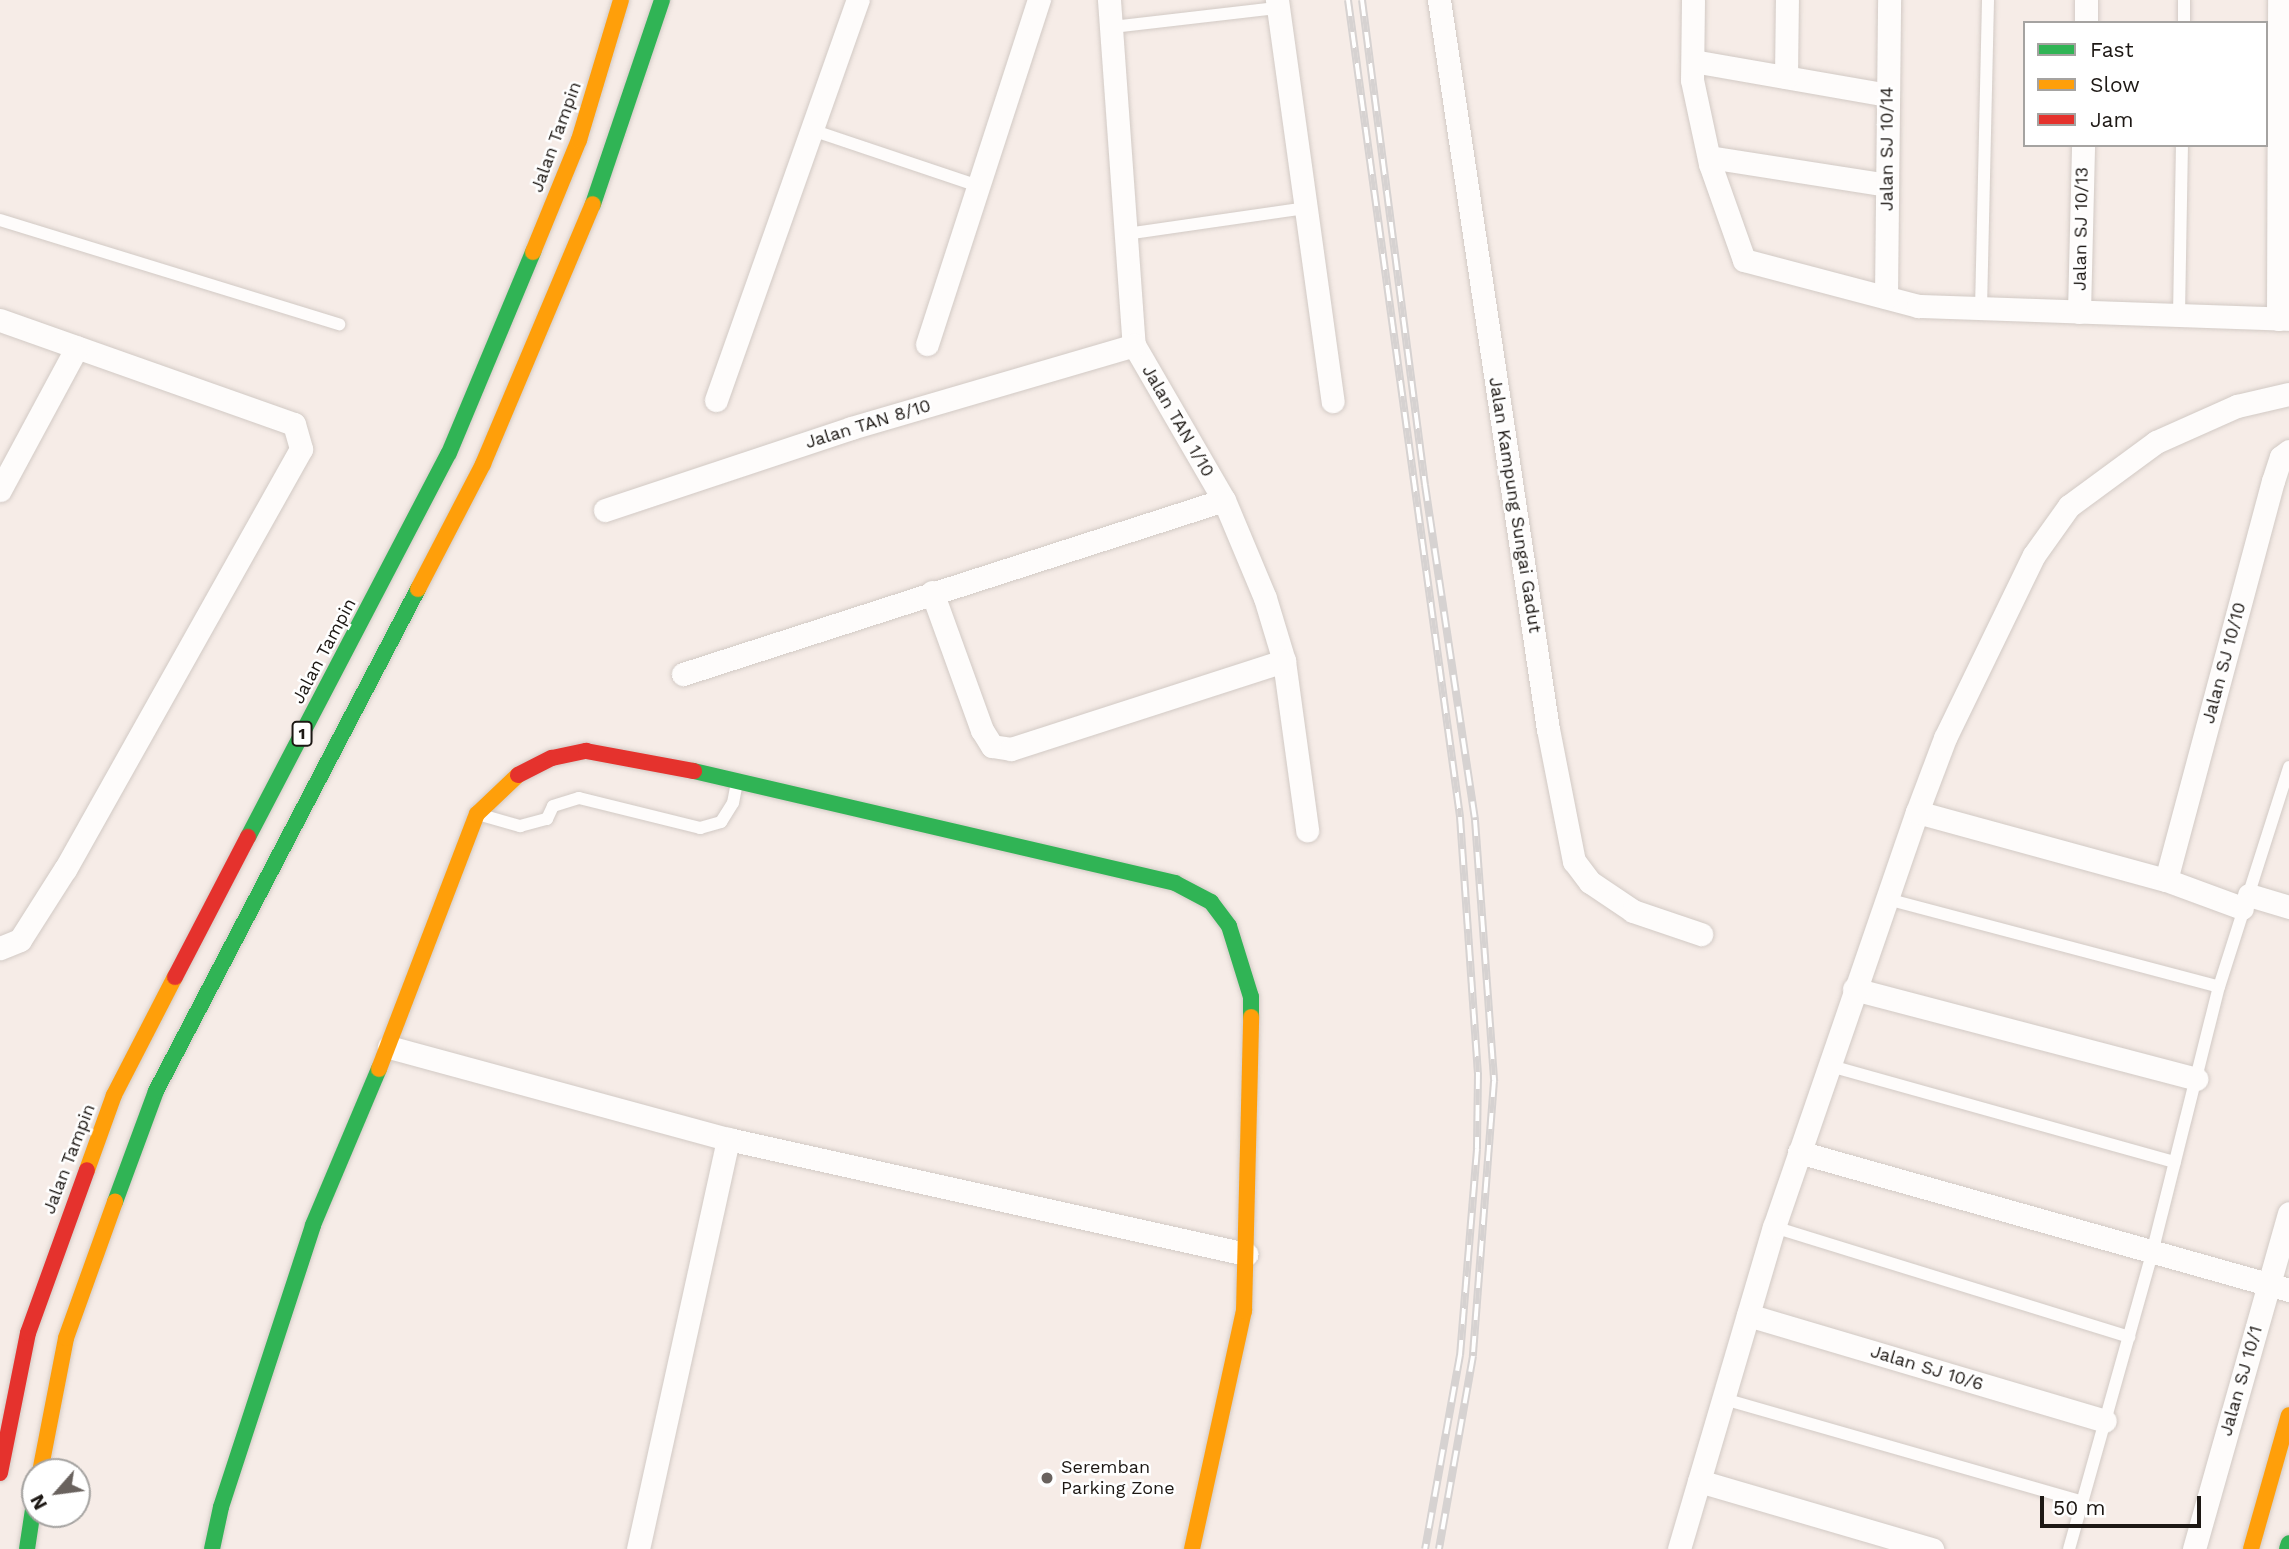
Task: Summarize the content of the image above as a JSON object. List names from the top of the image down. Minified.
{"streets":{"main road":["Jalan Tampin","1"],"street":["Jalan SJ 10/14","Jalan SJ 10/13","Jalan TAN 1/10","Jalan TAN 8/10","Jalan Kampung Sungai Gadut","Jalan SJ 10/10","Jalan SJ 10/6","Jalan SJ 10/1"]},"crossings":[["Jalan TAN 1/10","Jalan TAN 8/10"]],"places":["Seremban Parking Zone"],"legend":["Fast","Slow","Jam"],"scale_bar":"50 m","north":"bottom left"}
